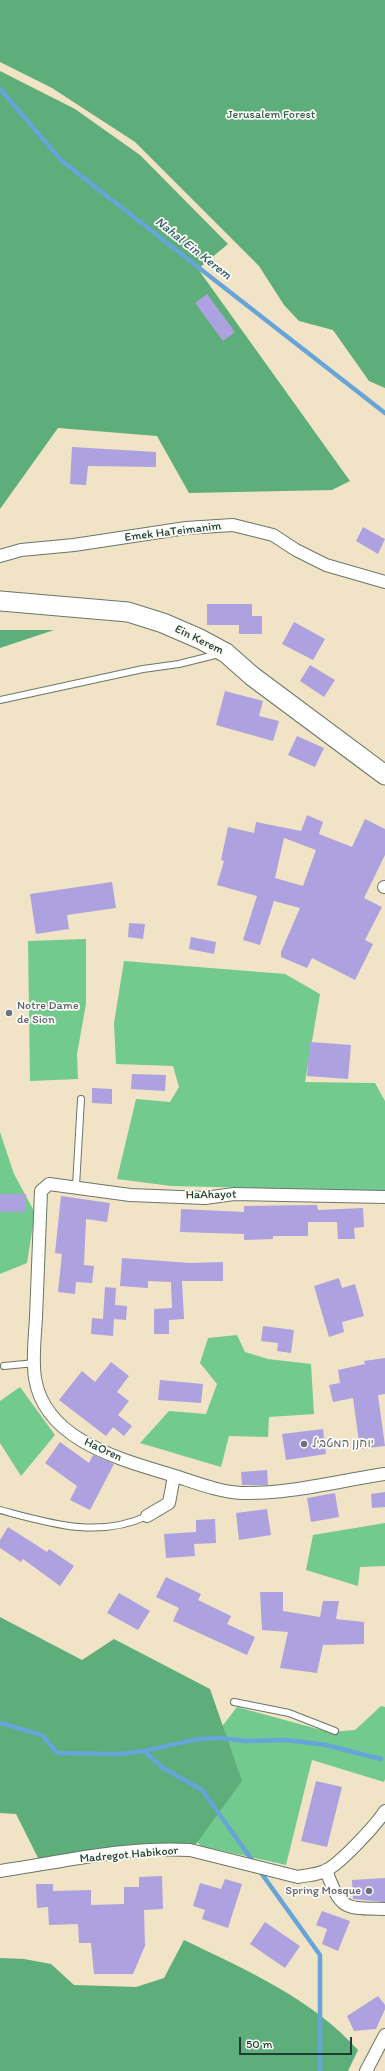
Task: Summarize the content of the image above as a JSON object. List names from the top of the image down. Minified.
{"streets":{"main road":["Ein Kerem"],"street":["Emek HaTeimanim","HaAhayot","HaOren","Madregot Habikoor"]},"crossings":[["HaAhayot","HaOren"]],"water":["Nahal Ein Kerem"],"parks":["Jerusalem Forest"],"places":["Notre Dame de Sion","יוחנן המטביל","Spring Mosque"],"scale_bar":"50 m"}
